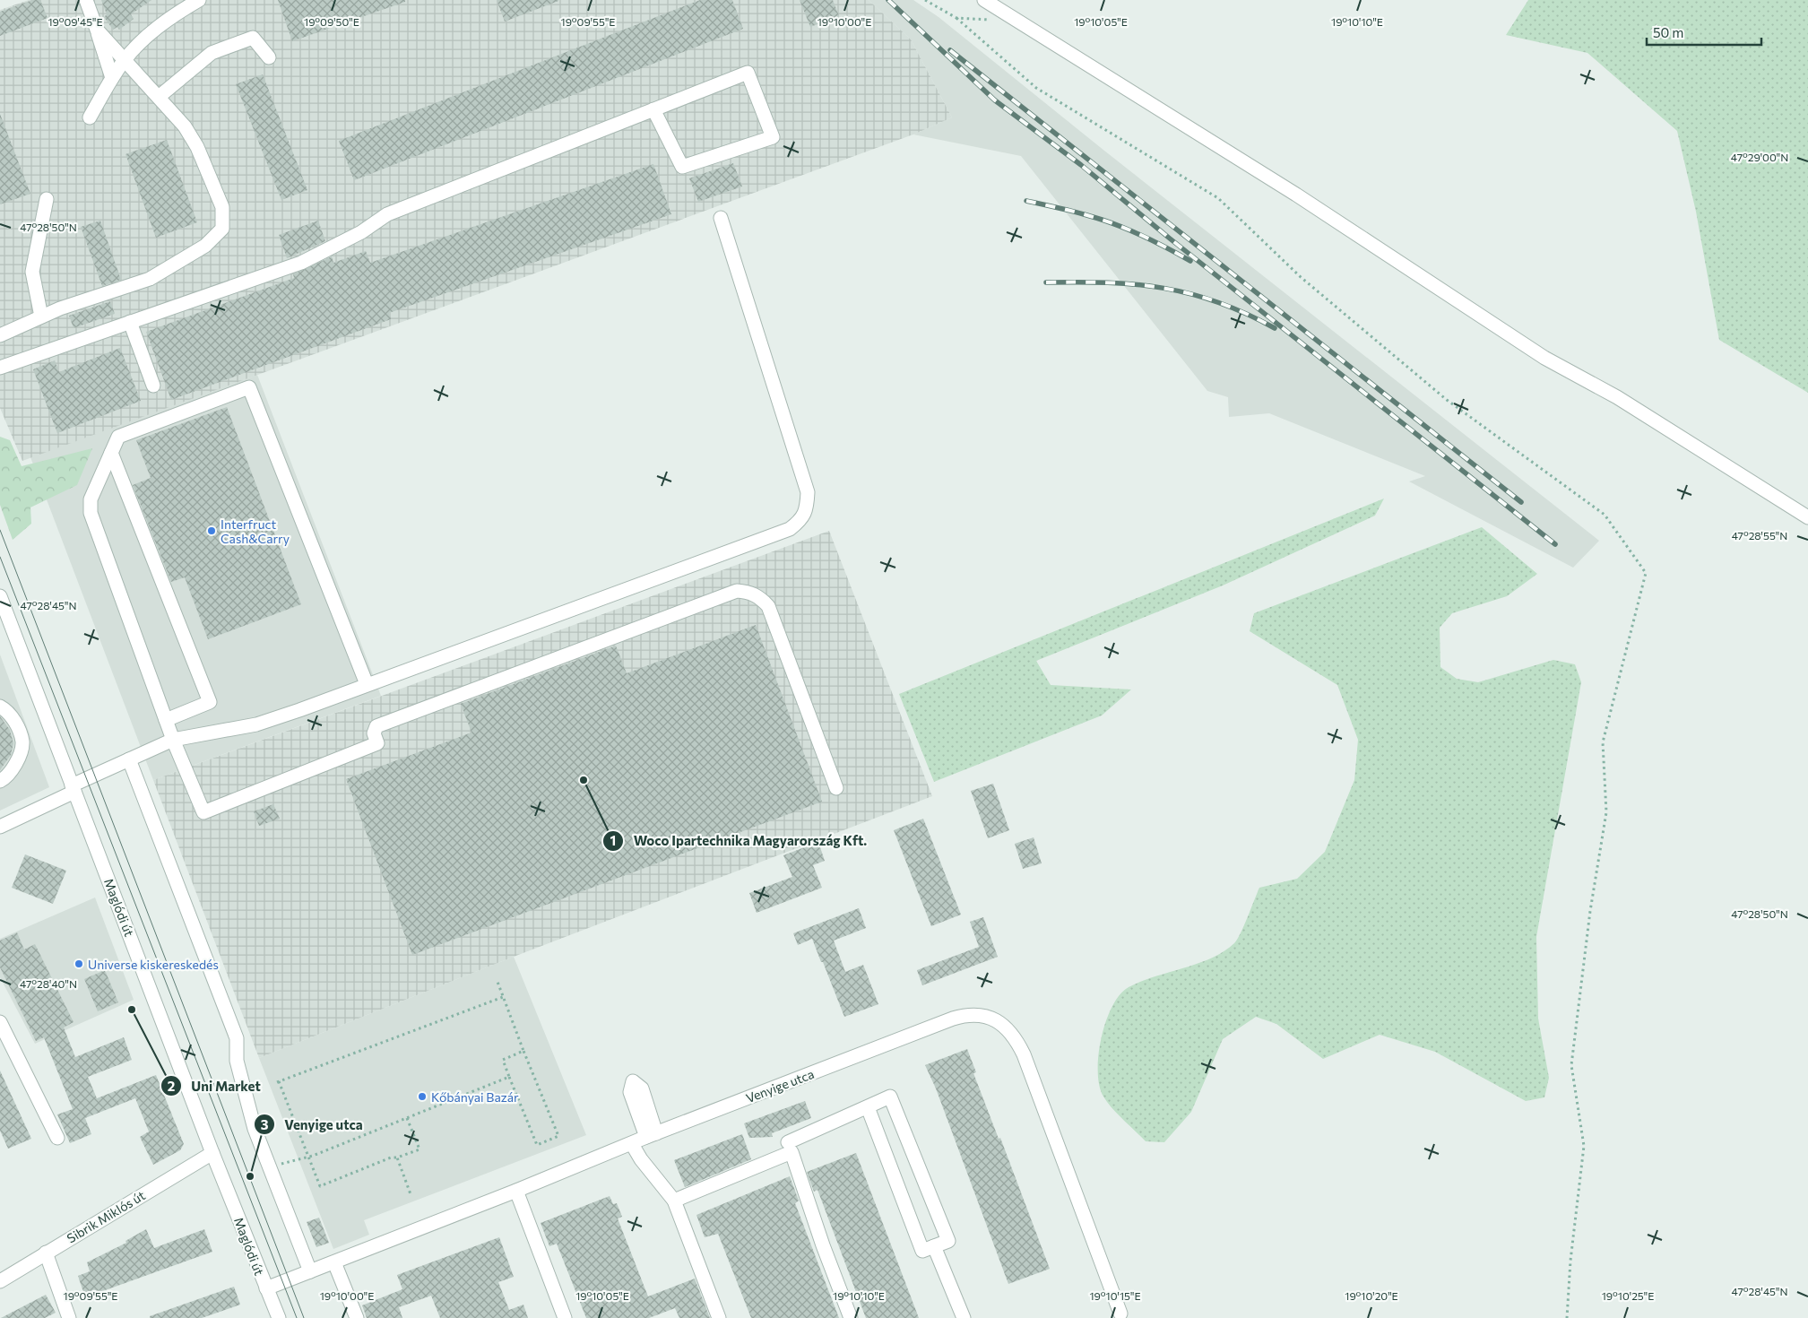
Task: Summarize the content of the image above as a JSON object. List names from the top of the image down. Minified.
{"streets":{"street":["Maglódi út","Venyige utca","Sibrik Miklós út"]},"crossings":[["Maglódi út","Venyige utca"],["Maglódi út","Sibrik Miklós út"]],"places":["Interfruct Cash&Carry","Woco Ipartechnika Magyarország Kft.","Universe kiskereskedés","Uni Market","Kőbányai Bazár","Venyige utca"],"scale_bar":"50 m","coordinates":["19°09'45\"E","19°09'50\"E","19°09'55\"E","19°10'00\"E","19°10'05\"E","19°10'10\"E","47°29'00\"N","47°28'50\"N","47°28'55\"N","47°28'45\"N","47°28'40\"N","19°10'15\"E","19°10'20\"E","19°10'25\"E"]}
